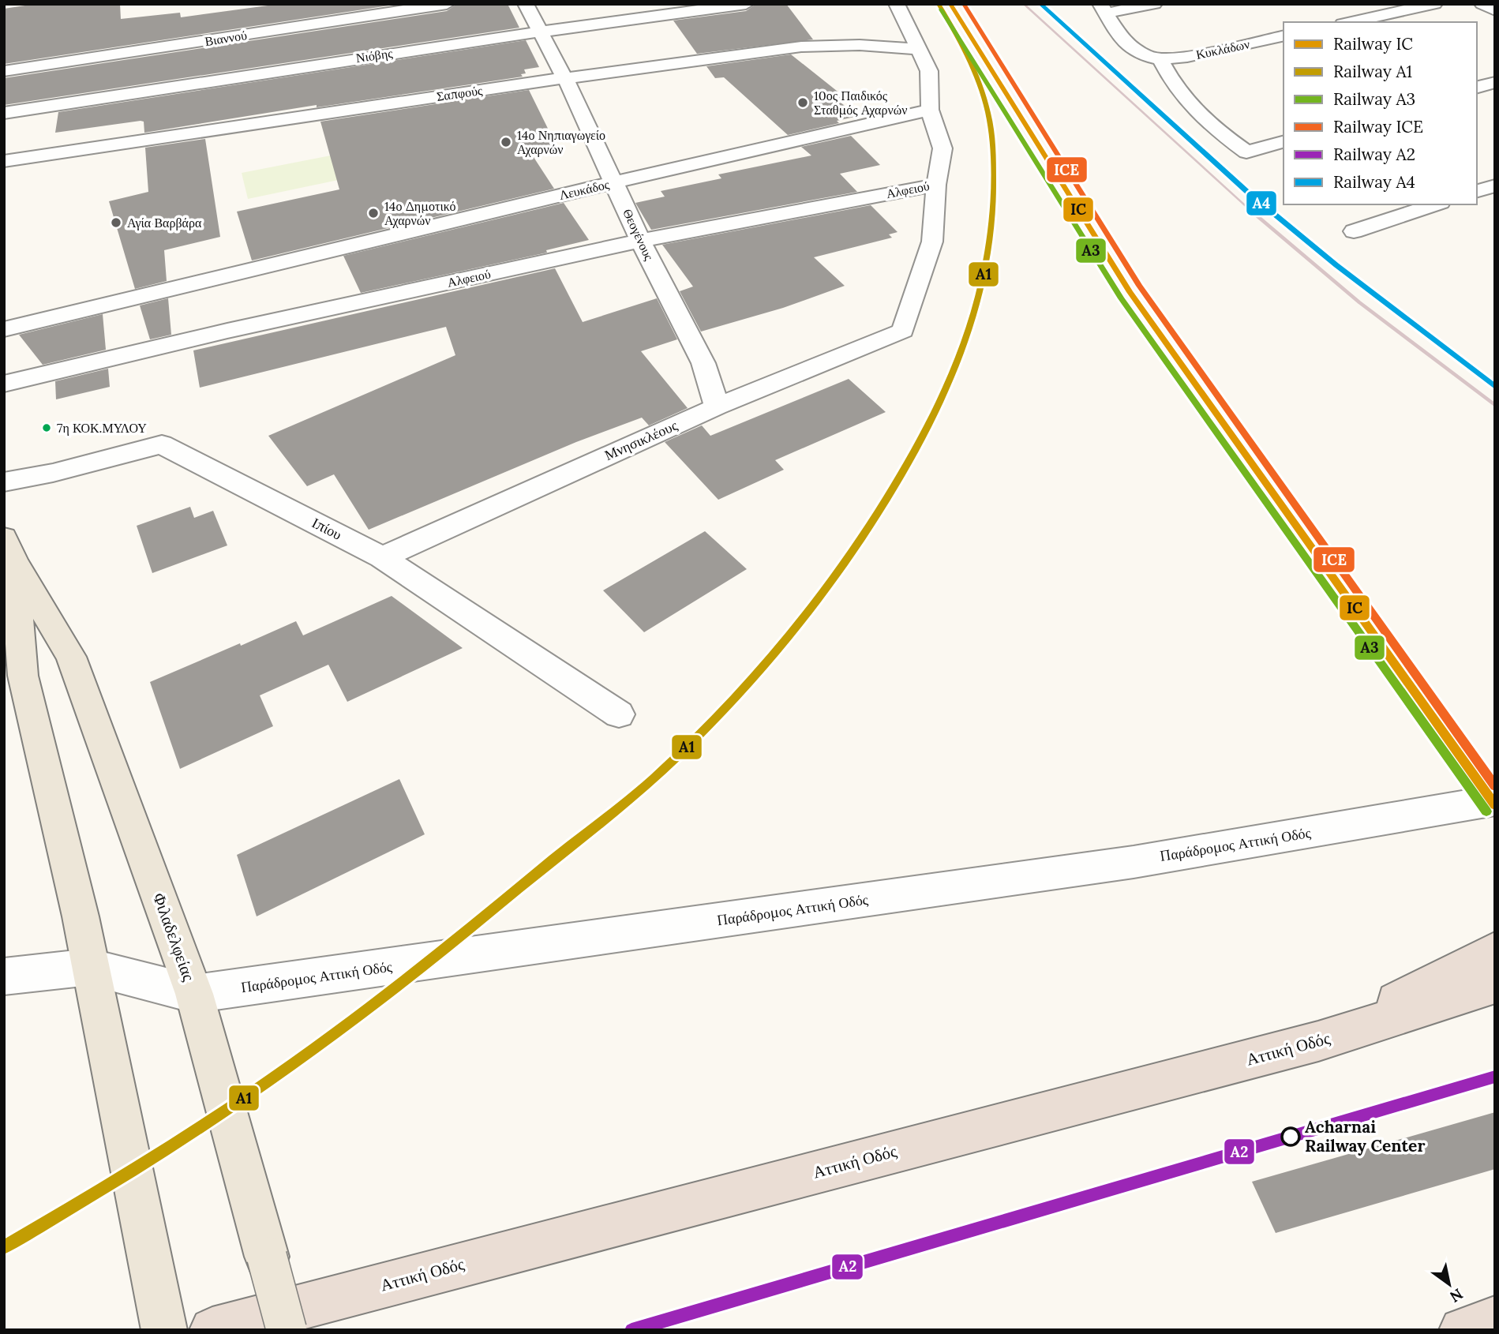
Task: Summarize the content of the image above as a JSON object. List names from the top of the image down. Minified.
{"streets":{"highway":["Αττική Οδός"],"main road":["Φιλαδελφείας"],"street":["Βιαννού","Κυκλάδων","Νιόβης","Σαπφούς","Λευκάδος","Αλφειού","Θεογένους","Μνησικλέους","Ιπίου","Παράδρομος Αττική Οδός"]},"crossings":[["Νιόβης","Θεογένους"],["Σαπφούς","Θεογένους"],["Λευκάδος","Θεογένους"],["Αλφειού","Θεογένους"],["Αλφειού","Μνησικλέους"],["Θεογένους","Μνησικλέους"],["Μνησικλέους","Ιπίου"],["Παράδρομος Αττική Οδός","Φιλαδελφείας"]],"places":["10ος Παιδικός Σταθμός Αχαρνών","14ο Νηπιαγωγείο Αχαρνών","14ο Δημοτικό Αχαρνών","Αγία Βαρβάρα","7η ΚΟΚ.ΜΥΛΟΥ","Acharnai Railway Center"],"lines":["rail line IC","rail line A1","rail line ICE","rail line A4","rail line A3","rail line A2"],"legend":["Railway IC","Railway A1","Railway A3","Railway ICE","Railway A2","Railway A4"],"north":"bottom right"}
